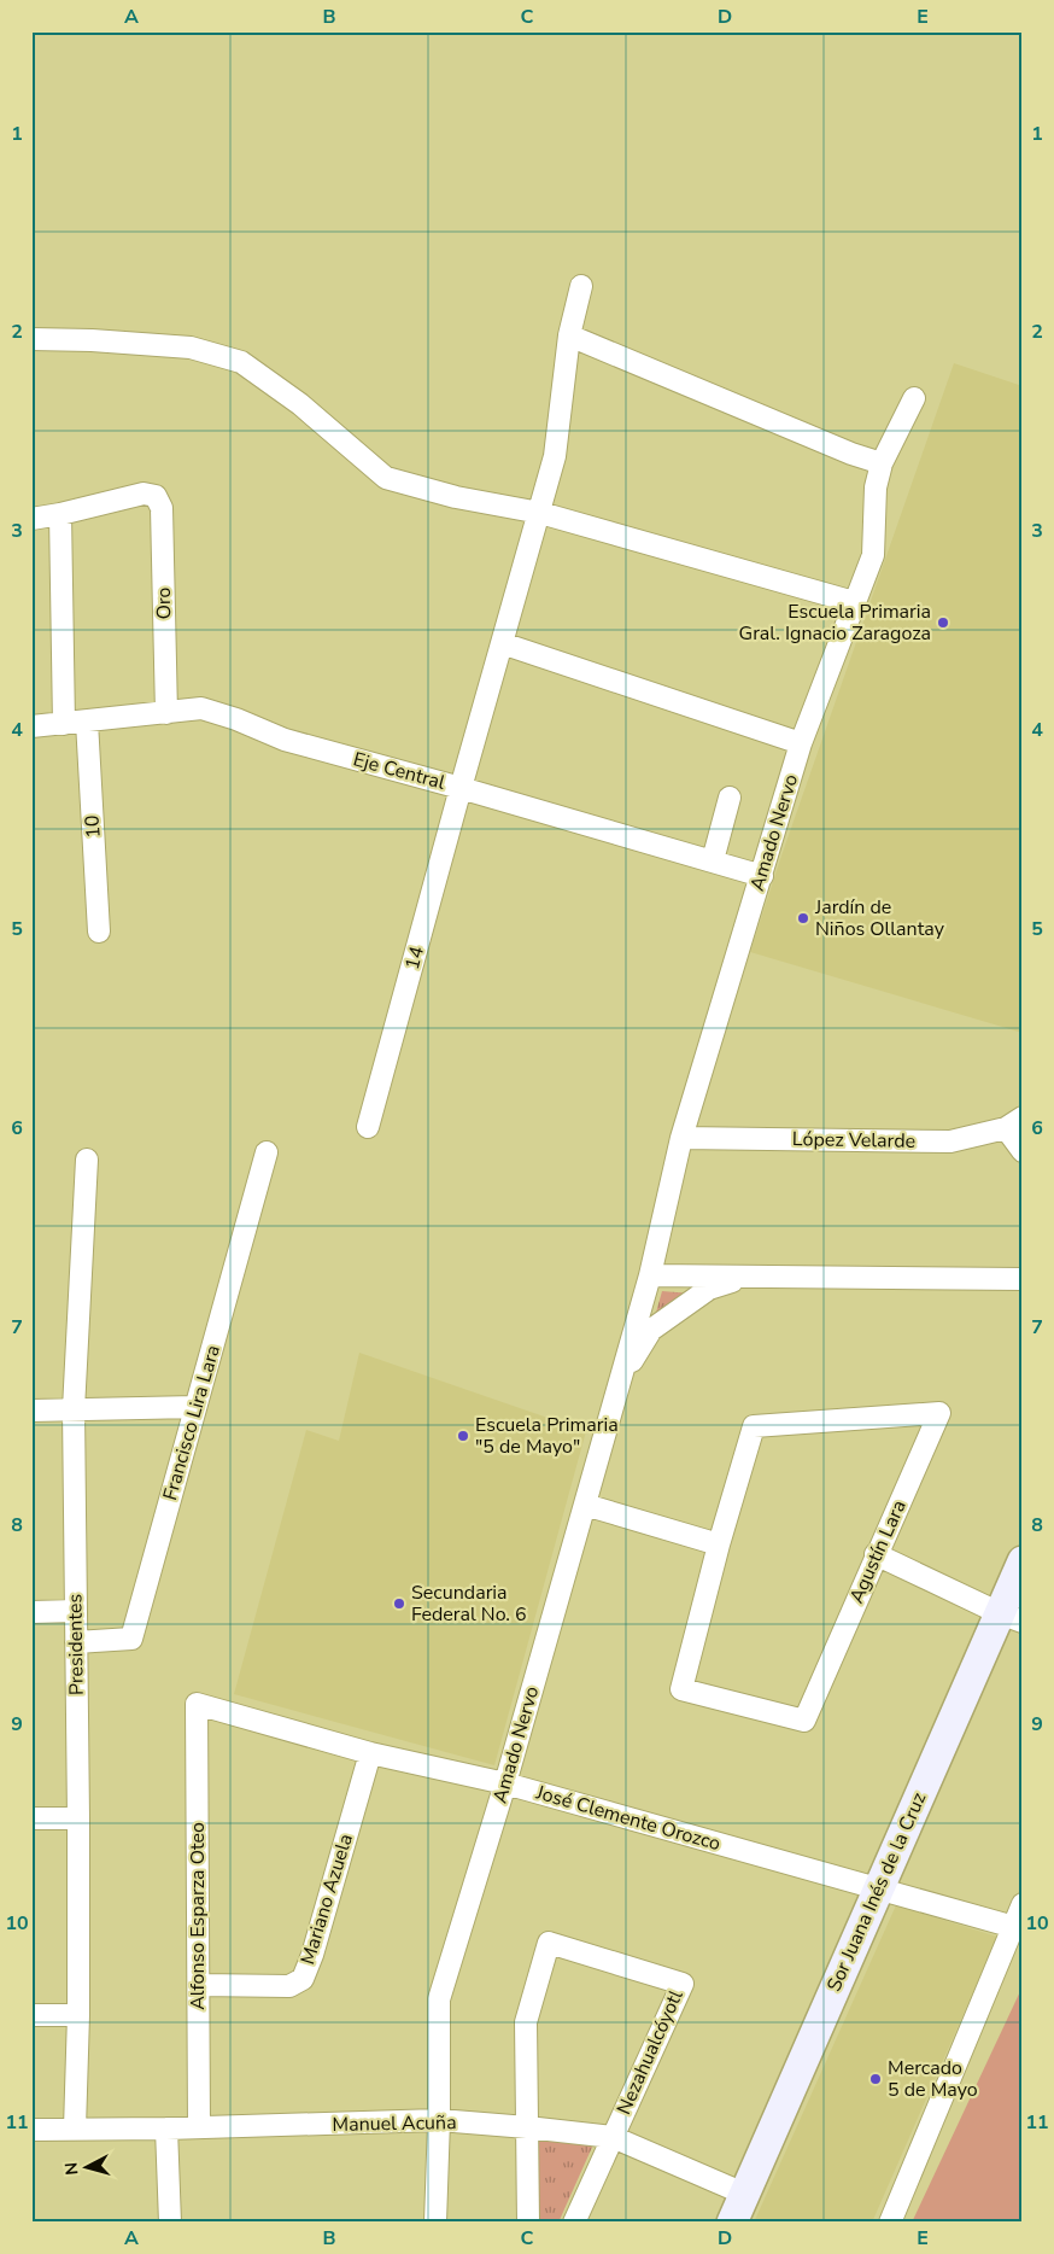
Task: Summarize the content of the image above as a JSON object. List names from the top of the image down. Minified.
{"streets":{"main road":["Sor Juana Inés de la Cruz"],"street":["Oro","Eje Central","10","Amado Nervo","14","López Velarde","Francisco Lira Lara","Agustín Lara","Presidentes","José Clemente Orozco","Mariano Azuela","Alfonso Esparza Oteo","Nezahualcóyotl","Manuel Acuña"]},"crossings":[["Oro","Eje Central"],["Eje Central","10"],["Eje Central","Amado Nervo"],["Eje Central","14"],["Amado Nervo","López Velarde"],["Amado Nervo","José Clemente Orozco"],["Amado Nervo","Manuel Acuña"],["Francisco Lira Lara","Presidentes"],["Presidentes","Manuel Acuña"],["José Clemente Orozco","Sor Juana Inés de la Cruz"],["José Clemente Orozco","Mariano Azuela"],["José Clemente Orozco","Alfonso Esparza Oteo"],["Sor Juana Inés de la Cruz","Manuel Acuña"],["Mariano Azuela","Alfonso Esparza Oteo"],["Alfonso Esparza Oteo","Manuel Acuña"],["Nezahualcóyotl","Manuel Acuña"]],"places":["Escuela Primaria Gral. Ignacio Zaragoza","Jardín de Niños Ollantay","Escuela Primaria \"5 de Mayo\"","Secundaria Federal No. 6","Mercado 5 de Mayo"],"north":"left","grid":{"columns":["A","B","C","D","E"],"rows":["1","2","3","4","5","6","7","8","9","10","11"]}}
